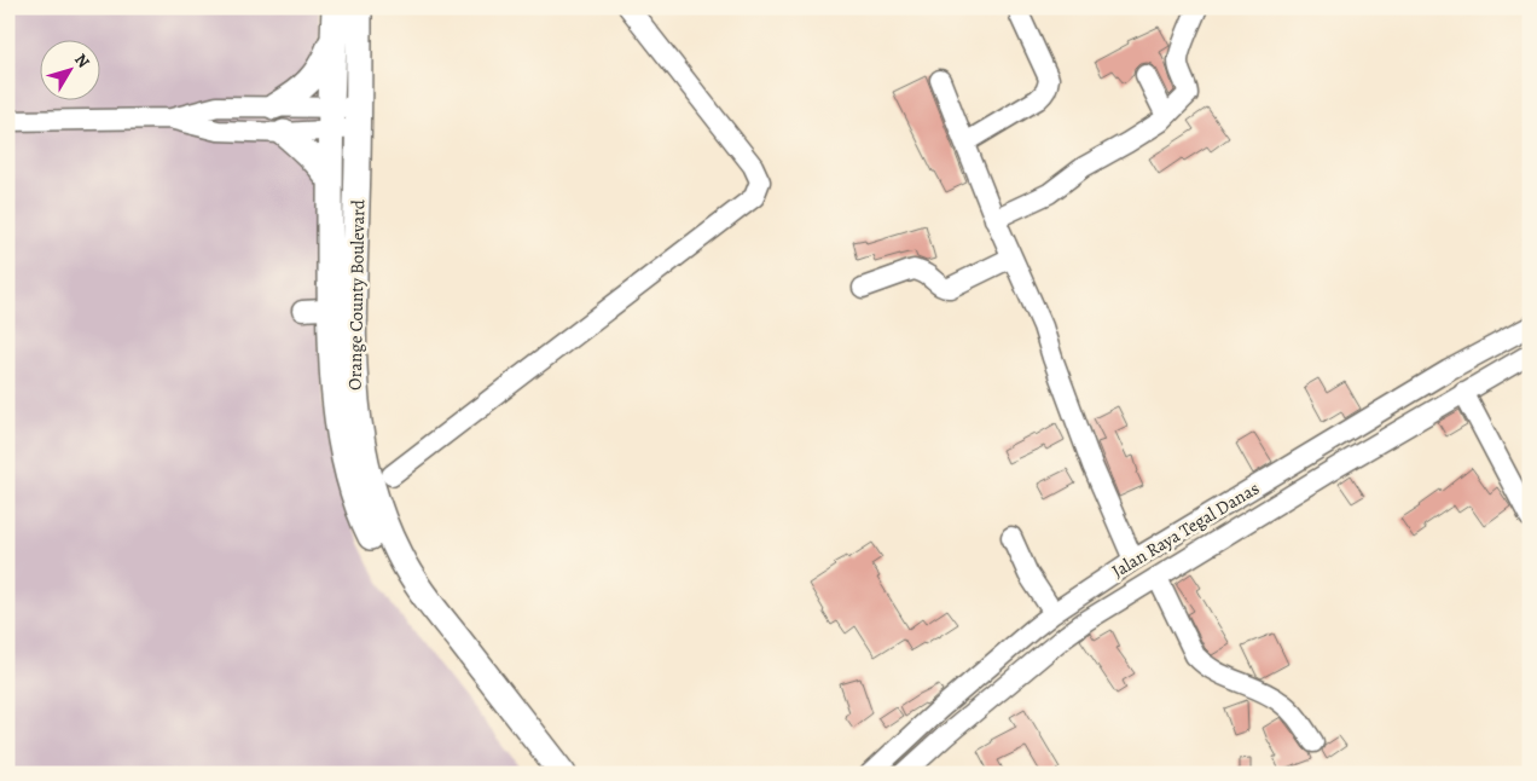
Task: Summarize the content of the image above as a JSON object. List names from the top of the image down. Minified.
{"streets":{"main road":["Orange County Boulevard"],"street":["Jalan Raya Tegal Danas"]},"north":"top right"}
